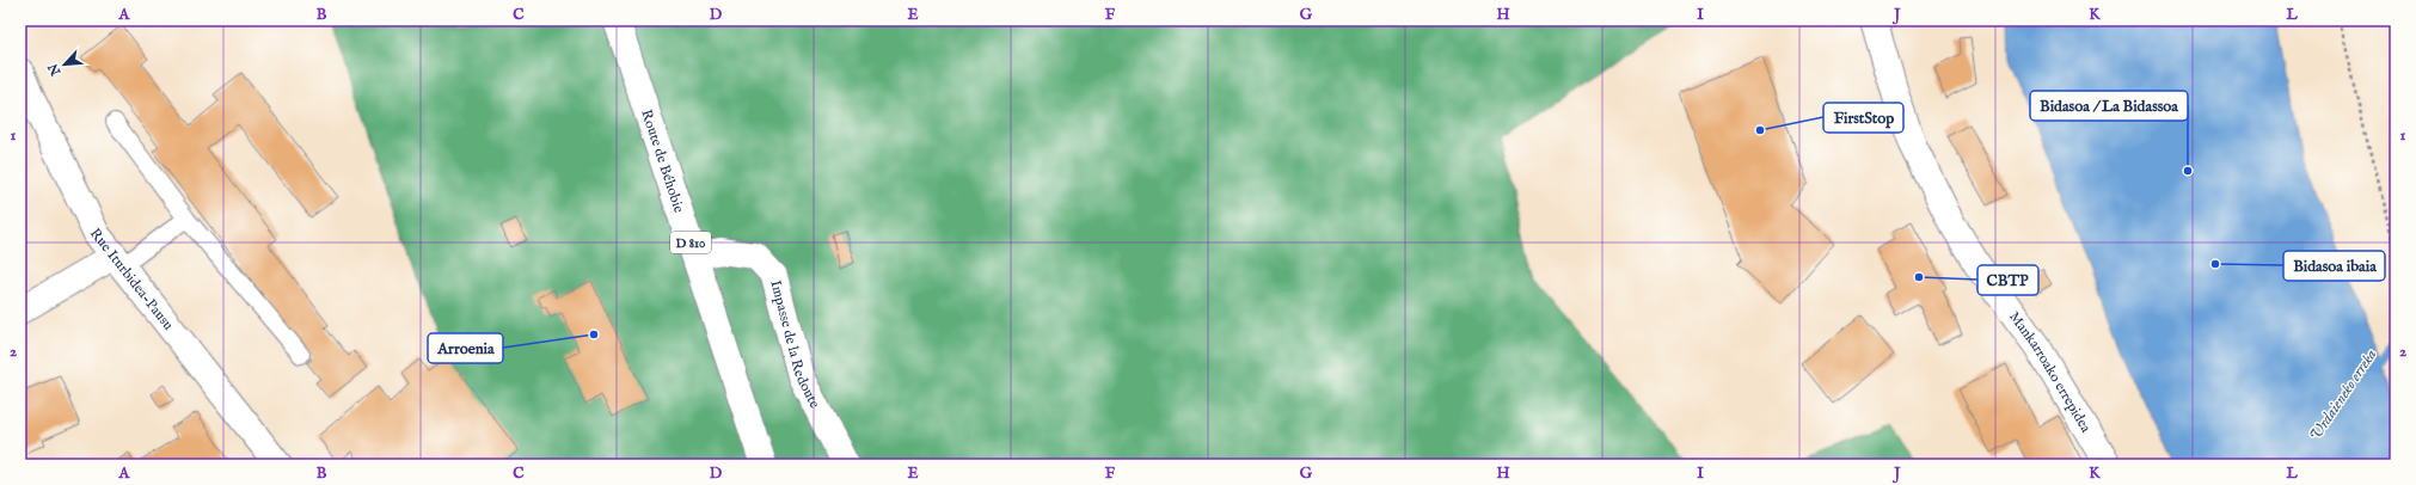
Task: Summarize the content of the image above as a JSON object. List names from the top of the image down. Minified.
{"streets":{"main road":["Route de Béhobie","D 810","Rue Iturbidea-Pausu","Impasse de la Redoute","Mankarroako errepidea"]},"crossings":[["Route de Béhobie","Impasse de la Redoute"]],"water":["Urdaieneko erreka"],"places":["FirstStop","Bidasoa / La Bidassoa","Bidasoa ibaia","CBTP","Arroenia"],"north":"bottom left","grid":{"columns":["A","B","C","D","E","F","G","H","I","J","K","L"],"rows":["1","2"]}}
